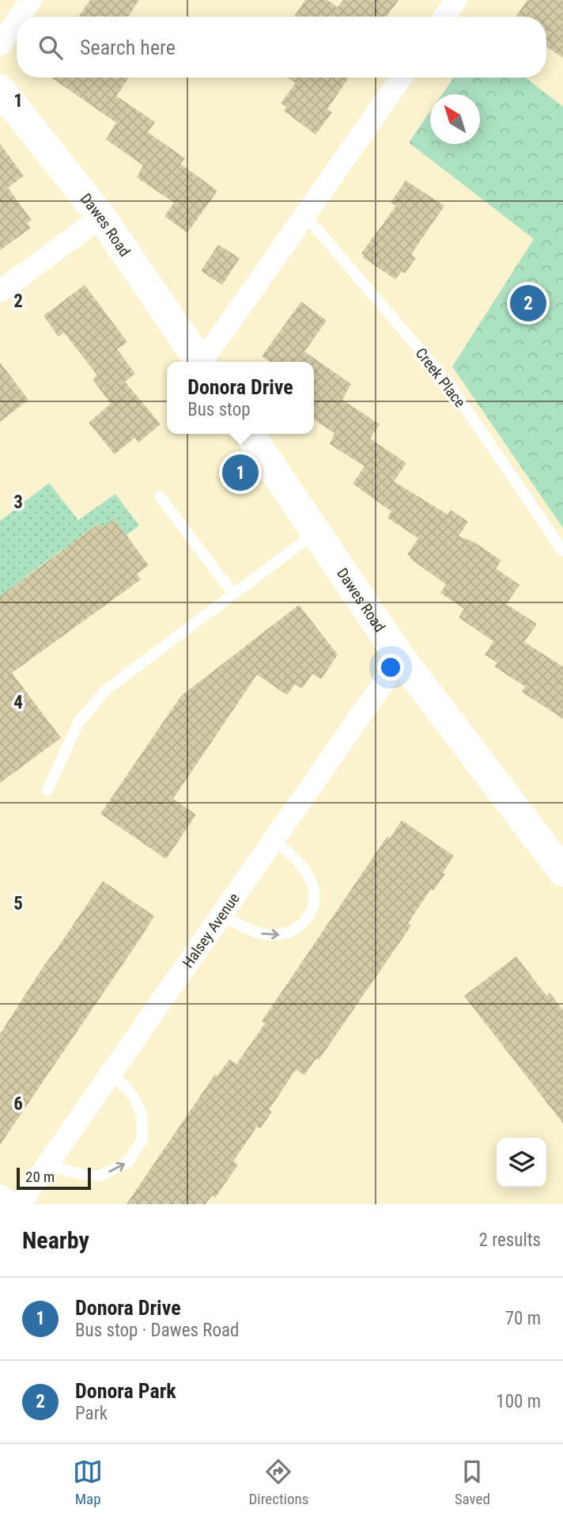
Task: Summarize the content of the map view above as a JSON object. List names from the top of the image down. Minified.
{"streets":{"street":["Dawes Road","Halsey Avenue"],"lane":["Creek Place"]},"crossings":[["Dawes Road","Halsey Avenue"]],"scale_bar":"20 m","north":"top left","page":{"search":"Search here","pins":["2","1"],"popup":["Donora Drive","Bus stop"],"scale":"20 m","heading":["Nearby","2 results"],"list":[{"mark":"1","name":"Donora Drive","note":"Bus stop · Dawes Road","value":"70 m"},{"mark":"2","name":"Donora Park","note":"Park","value":"100 m"}],"nav":["Map","Directions","Saved"]},"grid":{"rows":["1","2","3","4","5","6"]}}
